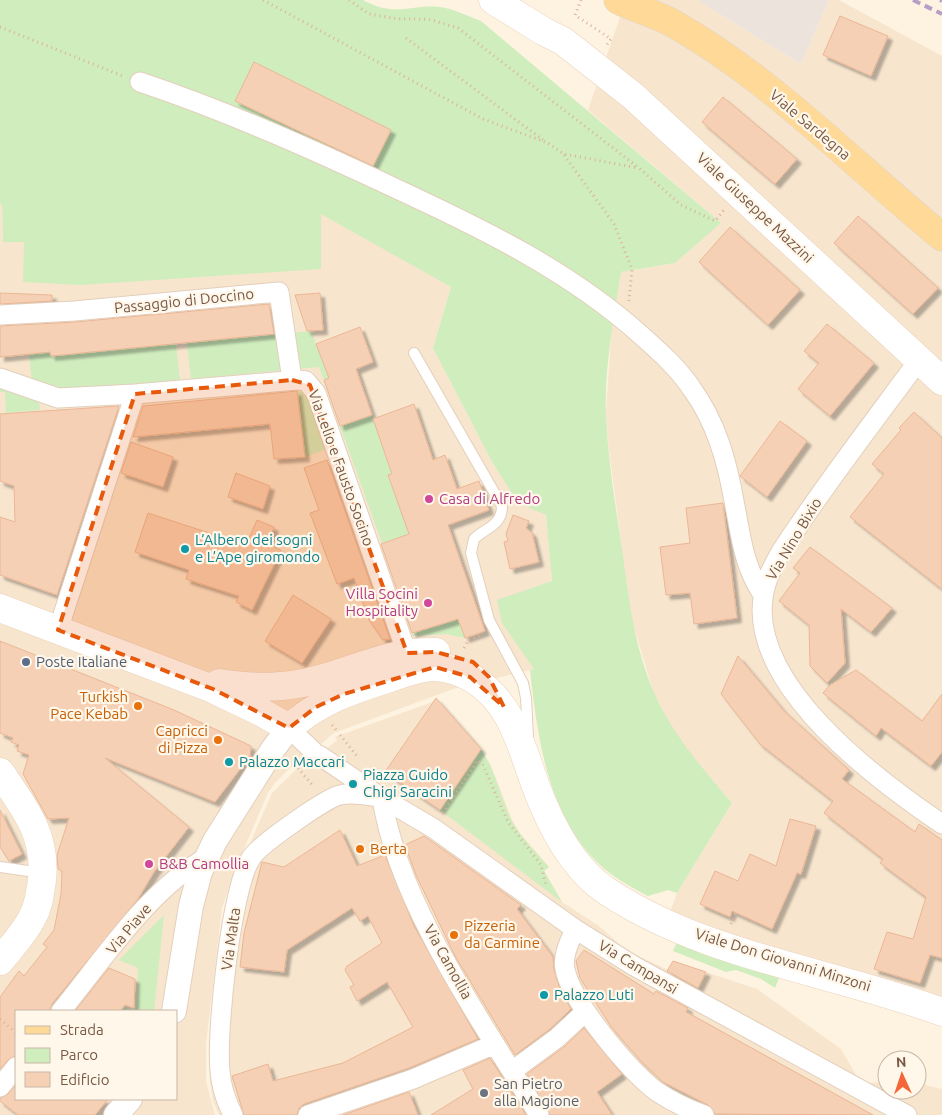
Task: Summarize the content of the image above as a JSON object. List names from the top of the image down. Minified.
{"streets":{"main road":["Viale Sardegna","Viale Giuseppe Mazzini","Viale Don Giovanni Minzoni"],"street":["Passaggio di Doccino","Via Lelio e Fausto Socino","Via Nino Bixio","Via Piave","Via Malta","Via Camollia","Via Campansi"]},"crossings":[["Viale Giuseppe Mazzini","Via Nino Bixio"],["Passaggio di Doccino","Via Lelio e Fausto Socino"],["Via Lelio e Fausto Socino","Viale Don Giovanni Minzoni"],["Via Camollia","Via Campansi"]],"places":["Casa di Alfredo","L’Albero dei sogni e L’Ape giromondo","Villa Socini Hospitality","Poste Italiane","Turkish Pace Kebab","Capricci di Pizza","Palazzo Maccari","Piazza Guido Chigi Saracini","Berta","B&B Camollia","Pizzeria da Carmine","Palazzo Luti","San Pietro alla Magione"],"legend":["Strada","Parco","Edificio"],"north":"top"}
